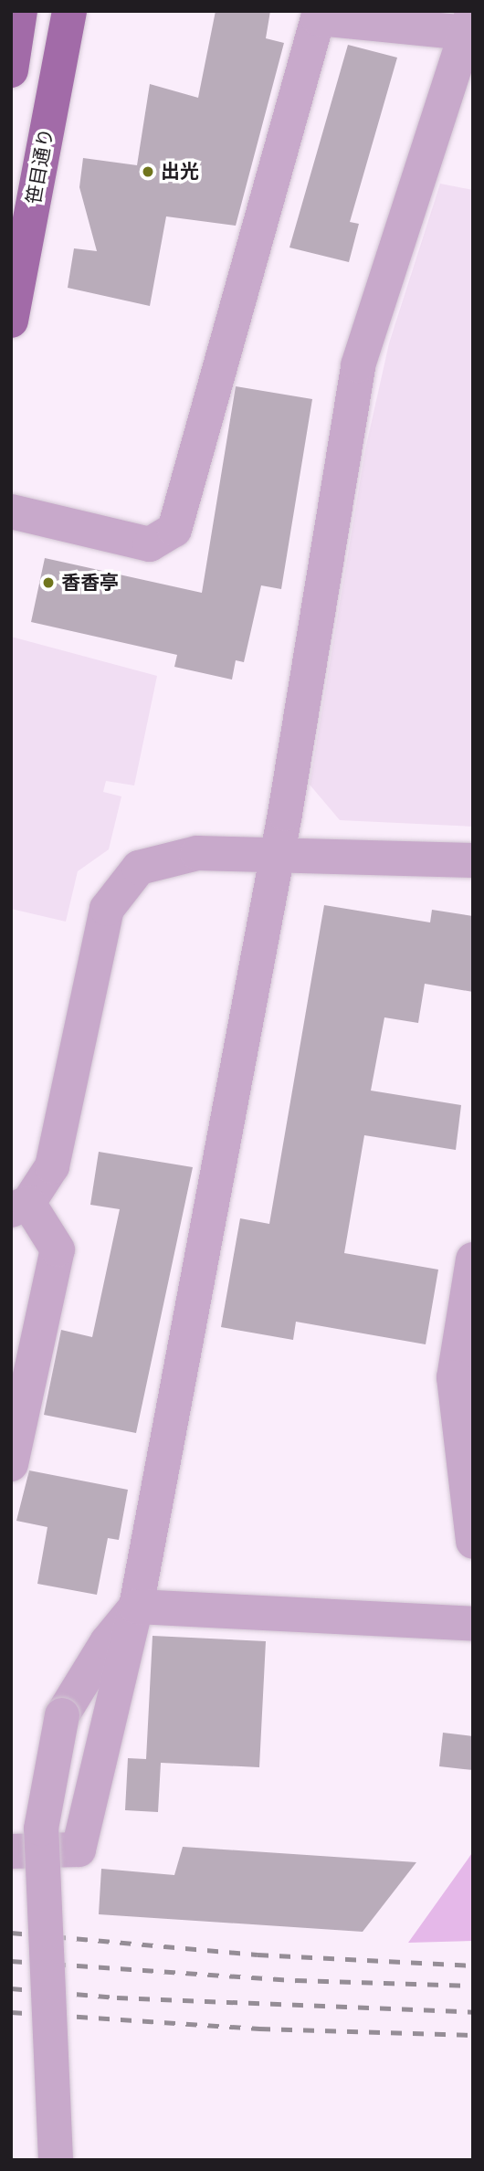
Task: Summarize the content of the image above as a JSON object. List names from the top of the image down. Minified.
{"streets":{"main road":["笹目通り"]},"places":["出光","香香亭"]}
